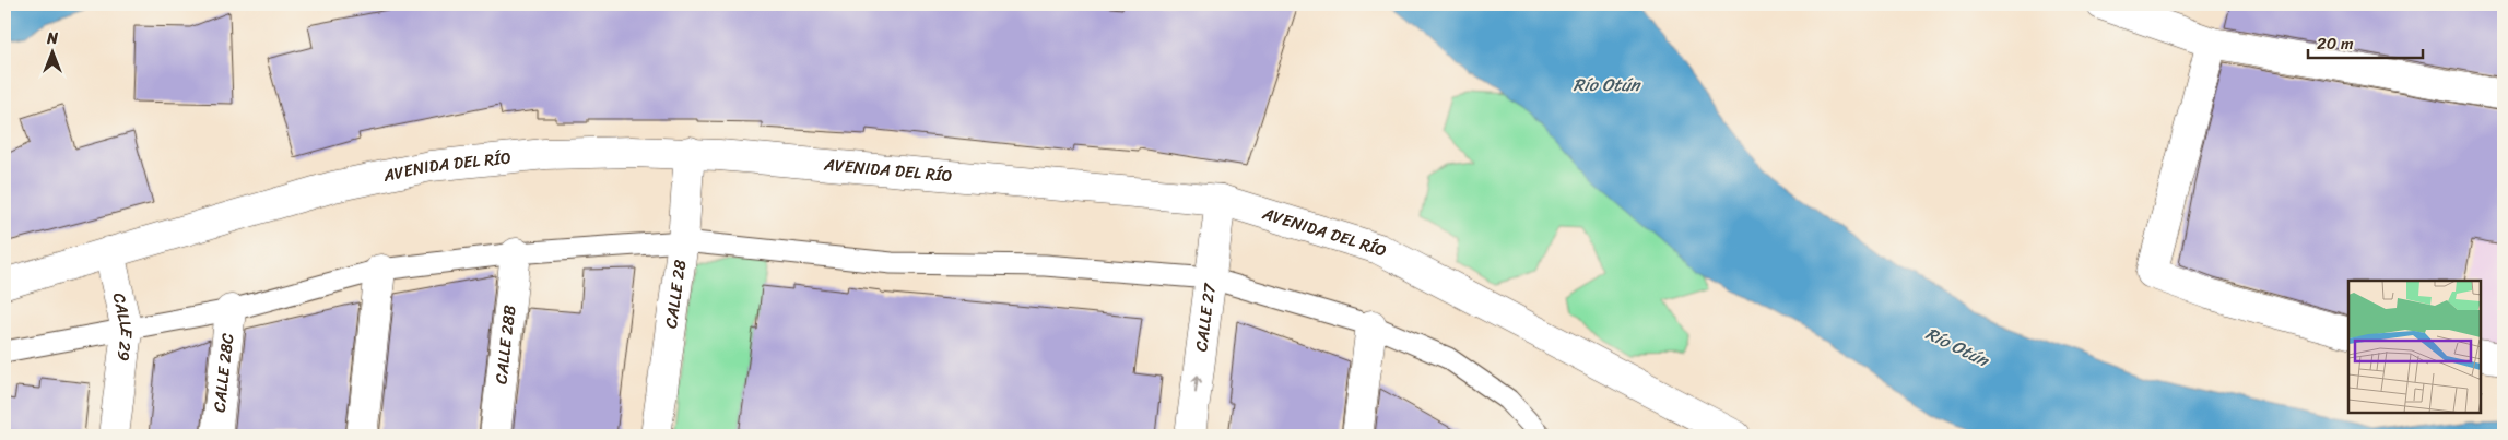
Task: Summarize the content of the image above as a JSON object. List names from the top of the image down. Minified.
{"streets":{"street":["AVENIDA DEL RÍO","CALLE 28","CALLE 27","CALLE 29","CALLE 28B","CALLE 28C"]},"crossings":[["AVENIDA DEL RÍO","CALLE 28"],["AVENIDA DEL RÍO","CALLE 27"],["AVENIDA DEL RÍO","CALLE 29"]],"water":["Río Otún"],"scale_bar":"20 m","north":"top"}
